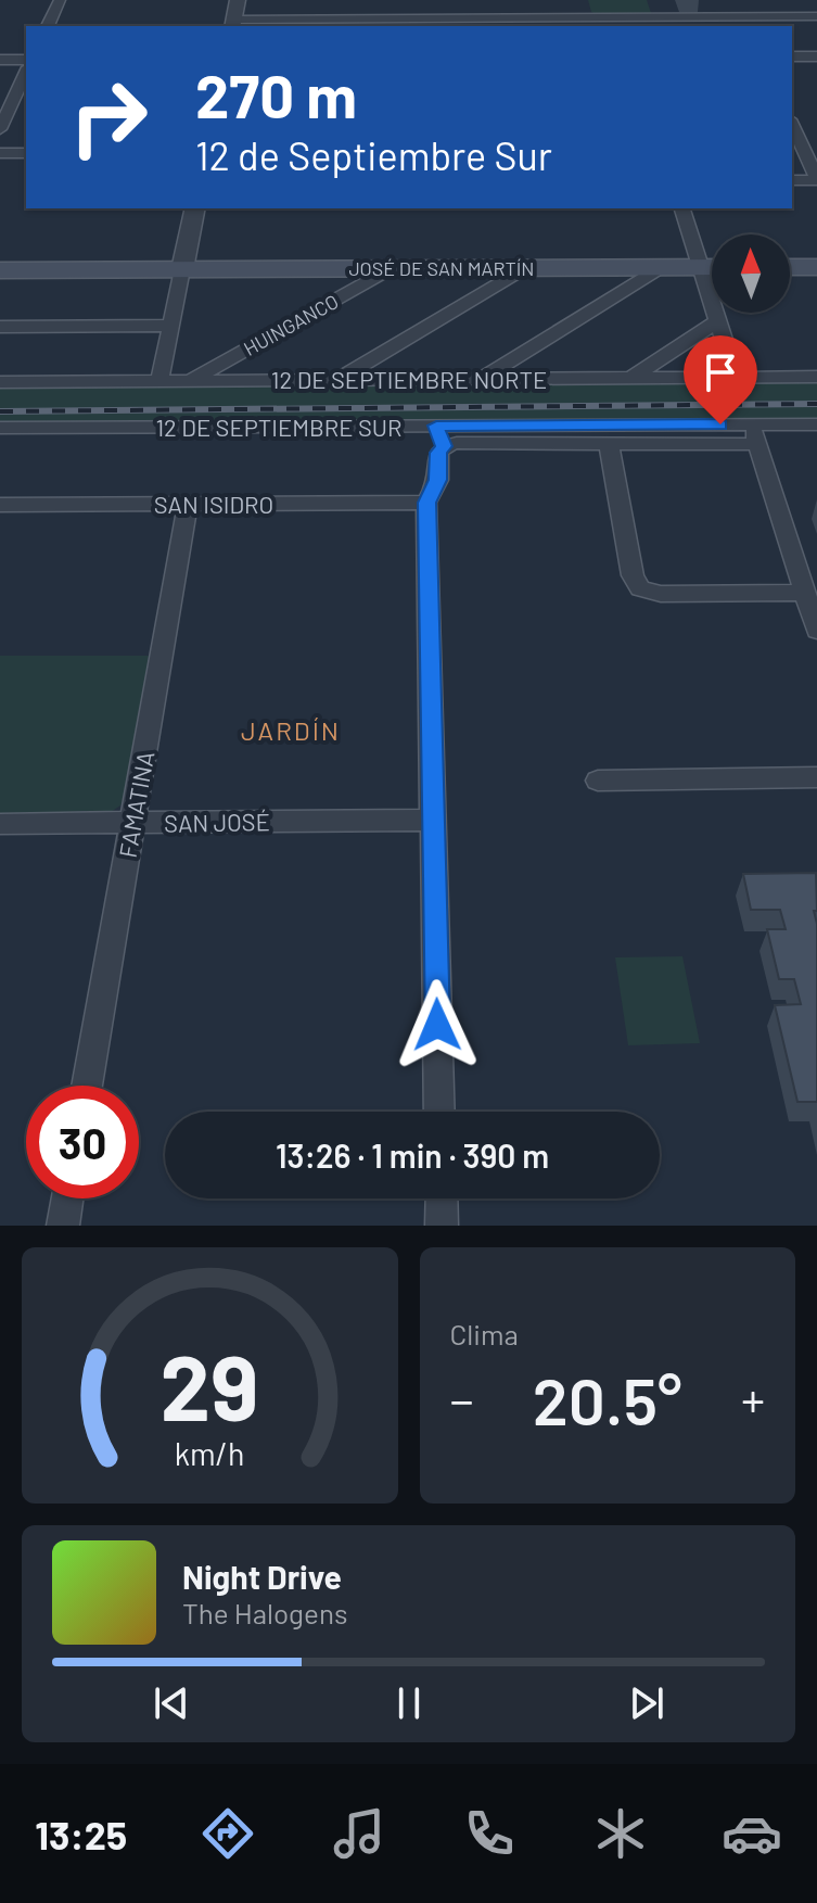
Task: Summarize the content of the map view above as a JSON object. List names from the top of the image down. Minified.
{"streets":{"main road":["JOSÉ DE SAN MARTÍN"],"street":["HUINGANCO","12 DE SEPTIEMBRE NORTE","12 DE SEPTIEMBRE SUR","SAN ISIDRO","FAMATINA","SAN JOSÉ"]},"crossings":[["JOSÉ DE SAN MARTÍN","HUINGANCO"],["HUINGANCO","12 DE SEPTIEMBRE NORTE"],["SAN ISIDRO","FAMATINA"],["FAMATINA","SAN JOSÉ"]],"districts":["JARDÍN"],"north":"top","page":{"turn":["270 m","12 de Septiembre Sur"],"limit":"30","trip":"13:26 · 1 min · 390 m","tile":"Clima","heat":["−","20.5°","+"],"song":["Night Drive","The Halogens"],"tabs":"13:25","gauge":["29","km/h"]}}
